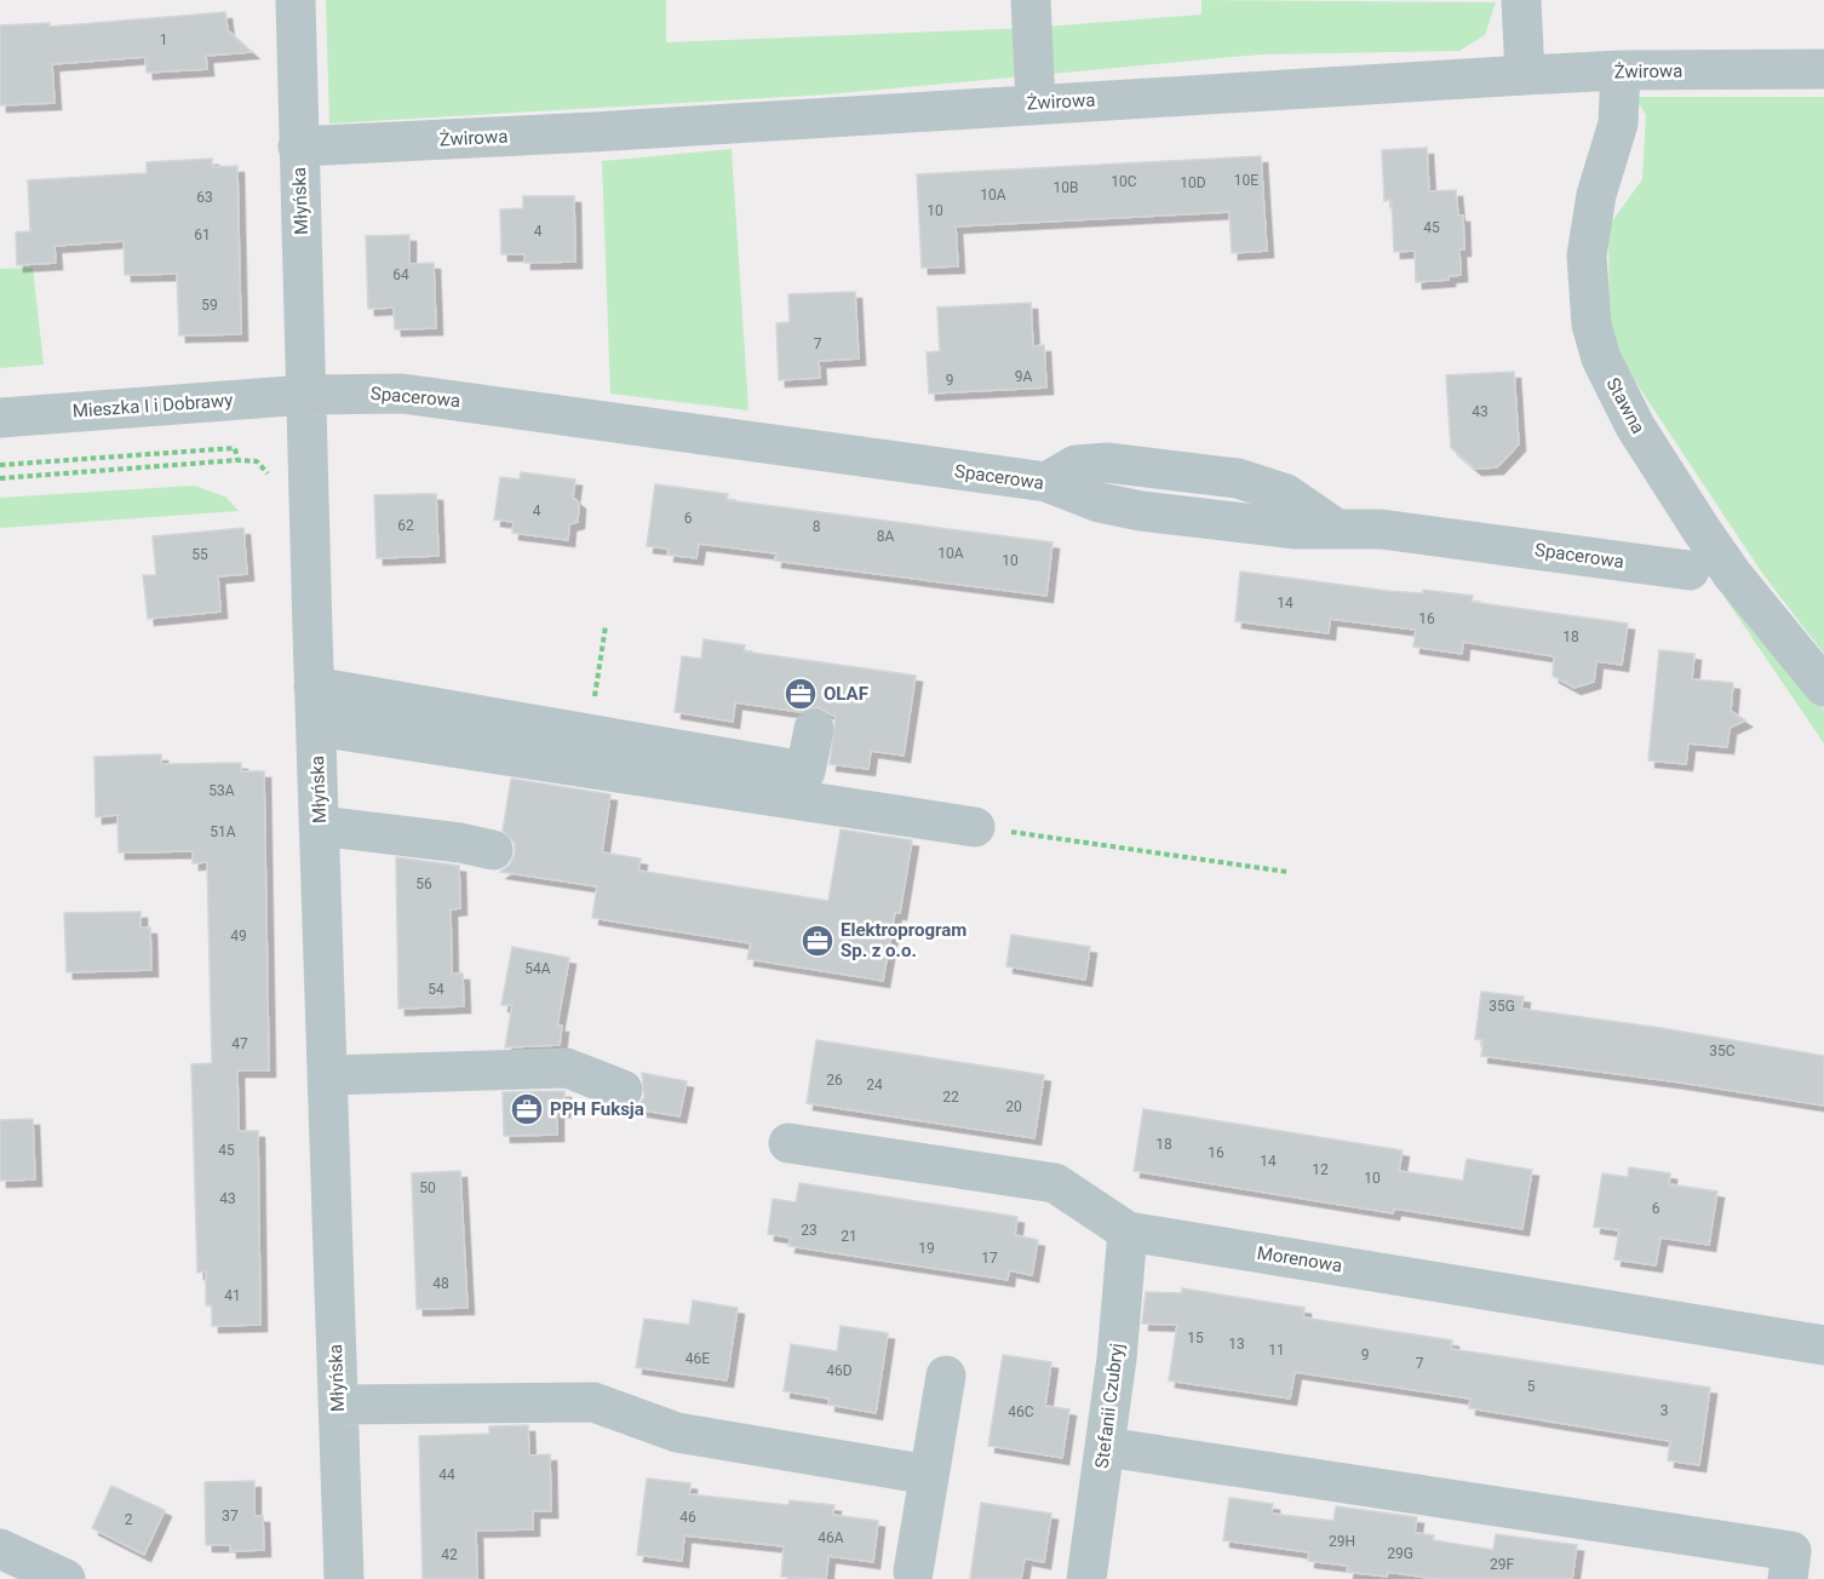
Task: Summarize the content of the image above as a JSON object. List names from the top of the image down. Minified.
{"streets":{"street":["Żwirowa","Młyńska","Spacerowa","Mieszka I i Dobrawy","Stawna","Morenowa","Stefanii Czubryj"]},"crossings":[["Żwirowa","Młyńska"],["Żwirowa","Stawna"],["Młyńska","Spacerowa"],["Młyńska","Mieszka I i Dobrawy"],["Spacerowa","Mieszka I i Dobrawy"],["Morenowa","Stefanii Czubryj"]],"places":{"office":["OLAF","Elektroprogram Sp. z o.o.","PPH Fuksja"]},"house_numbers":["1","10E","10C","10D","10B","10A","63","10","45","4","61","64","59","7","9A","9","43","4","6","62","8","8A","10A","55","10","14","16","18","53A","51A","56","49","54A","54","35G","47","35C","26","24","22","20","18","45","16","14","12","10","50","43","6","23","21","19","17","48","41","15","13","11","9","46E","7","46D","5","3","46C","44","37","46","2","46A","29H","29G","42","29F"]}
